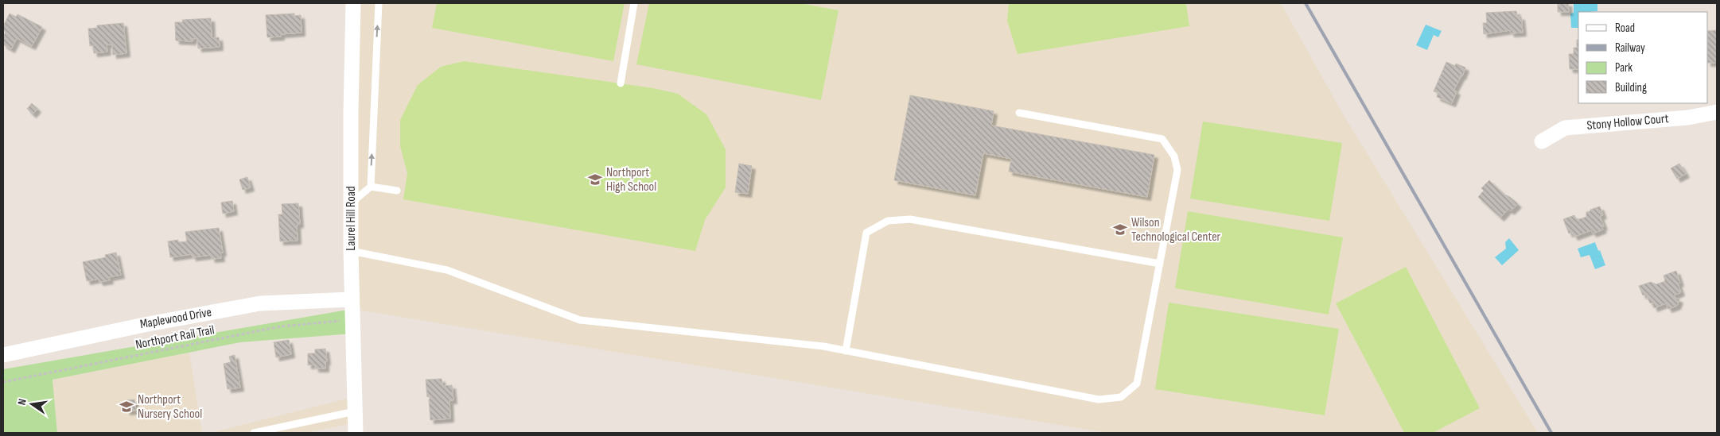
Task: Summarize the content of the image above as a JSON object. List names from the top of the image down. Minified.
{"streets":{"street":["Stony Hollow Court","Laurel Hill Road","Maplewood Drive"],"path":["Northport Rail Trail"]},"crossings":[["Laurel Hill Road","Maplewood Drive"],["Laurel Hill Road","Northport Rail Trail"]],"places":{"school or university":["Northport High School","Wilson Technological Center","Northport Nursery School"]},"legend":["Road","Railway","Park","Building"],"north":"left"}
